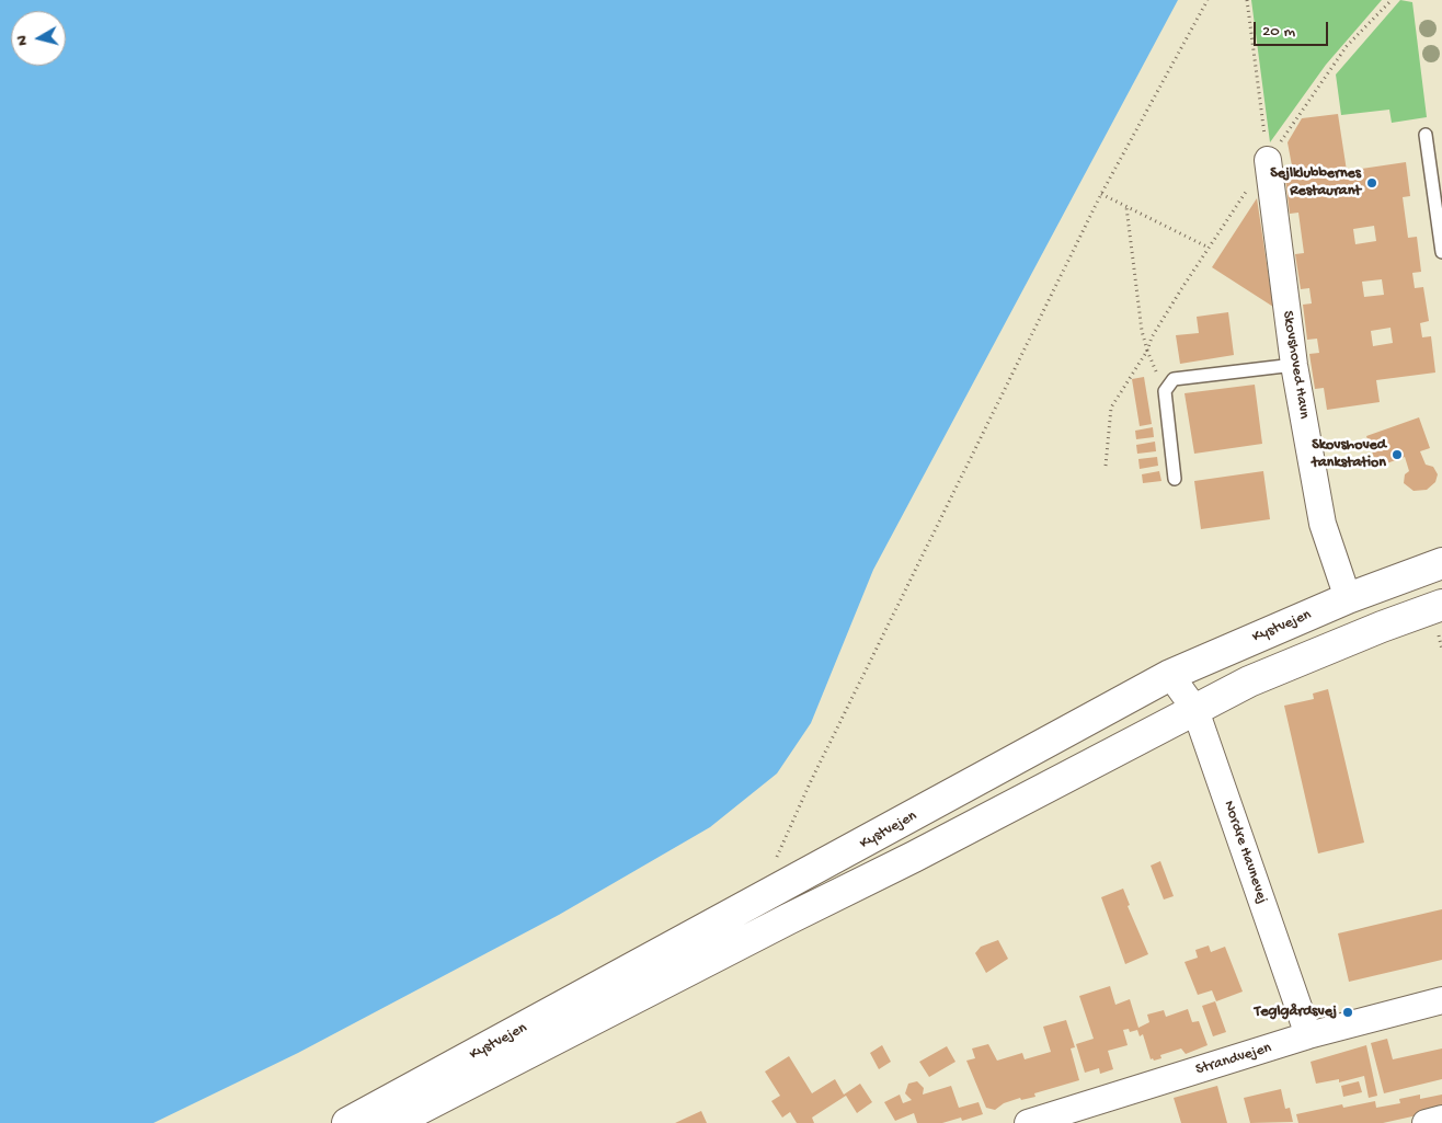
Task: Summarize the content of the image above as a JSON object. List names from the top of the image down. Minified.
{"streets":{"main road":["Kystvejen"],"street":["Skovshoved Havn","Nordre Havnevej","Strandvejen"]},"crossings":[["Skovshoved Havn","Kystvejen"],["Kystvejen","Nordre Havnevej"],["Nordre Havnevej","Strandvejen"]],"places":["Sejlklubbernes Restaurant","Skovshoved tankstation","Teglgårdsvej"],"scale_bar":"20 m","north":"left"}
